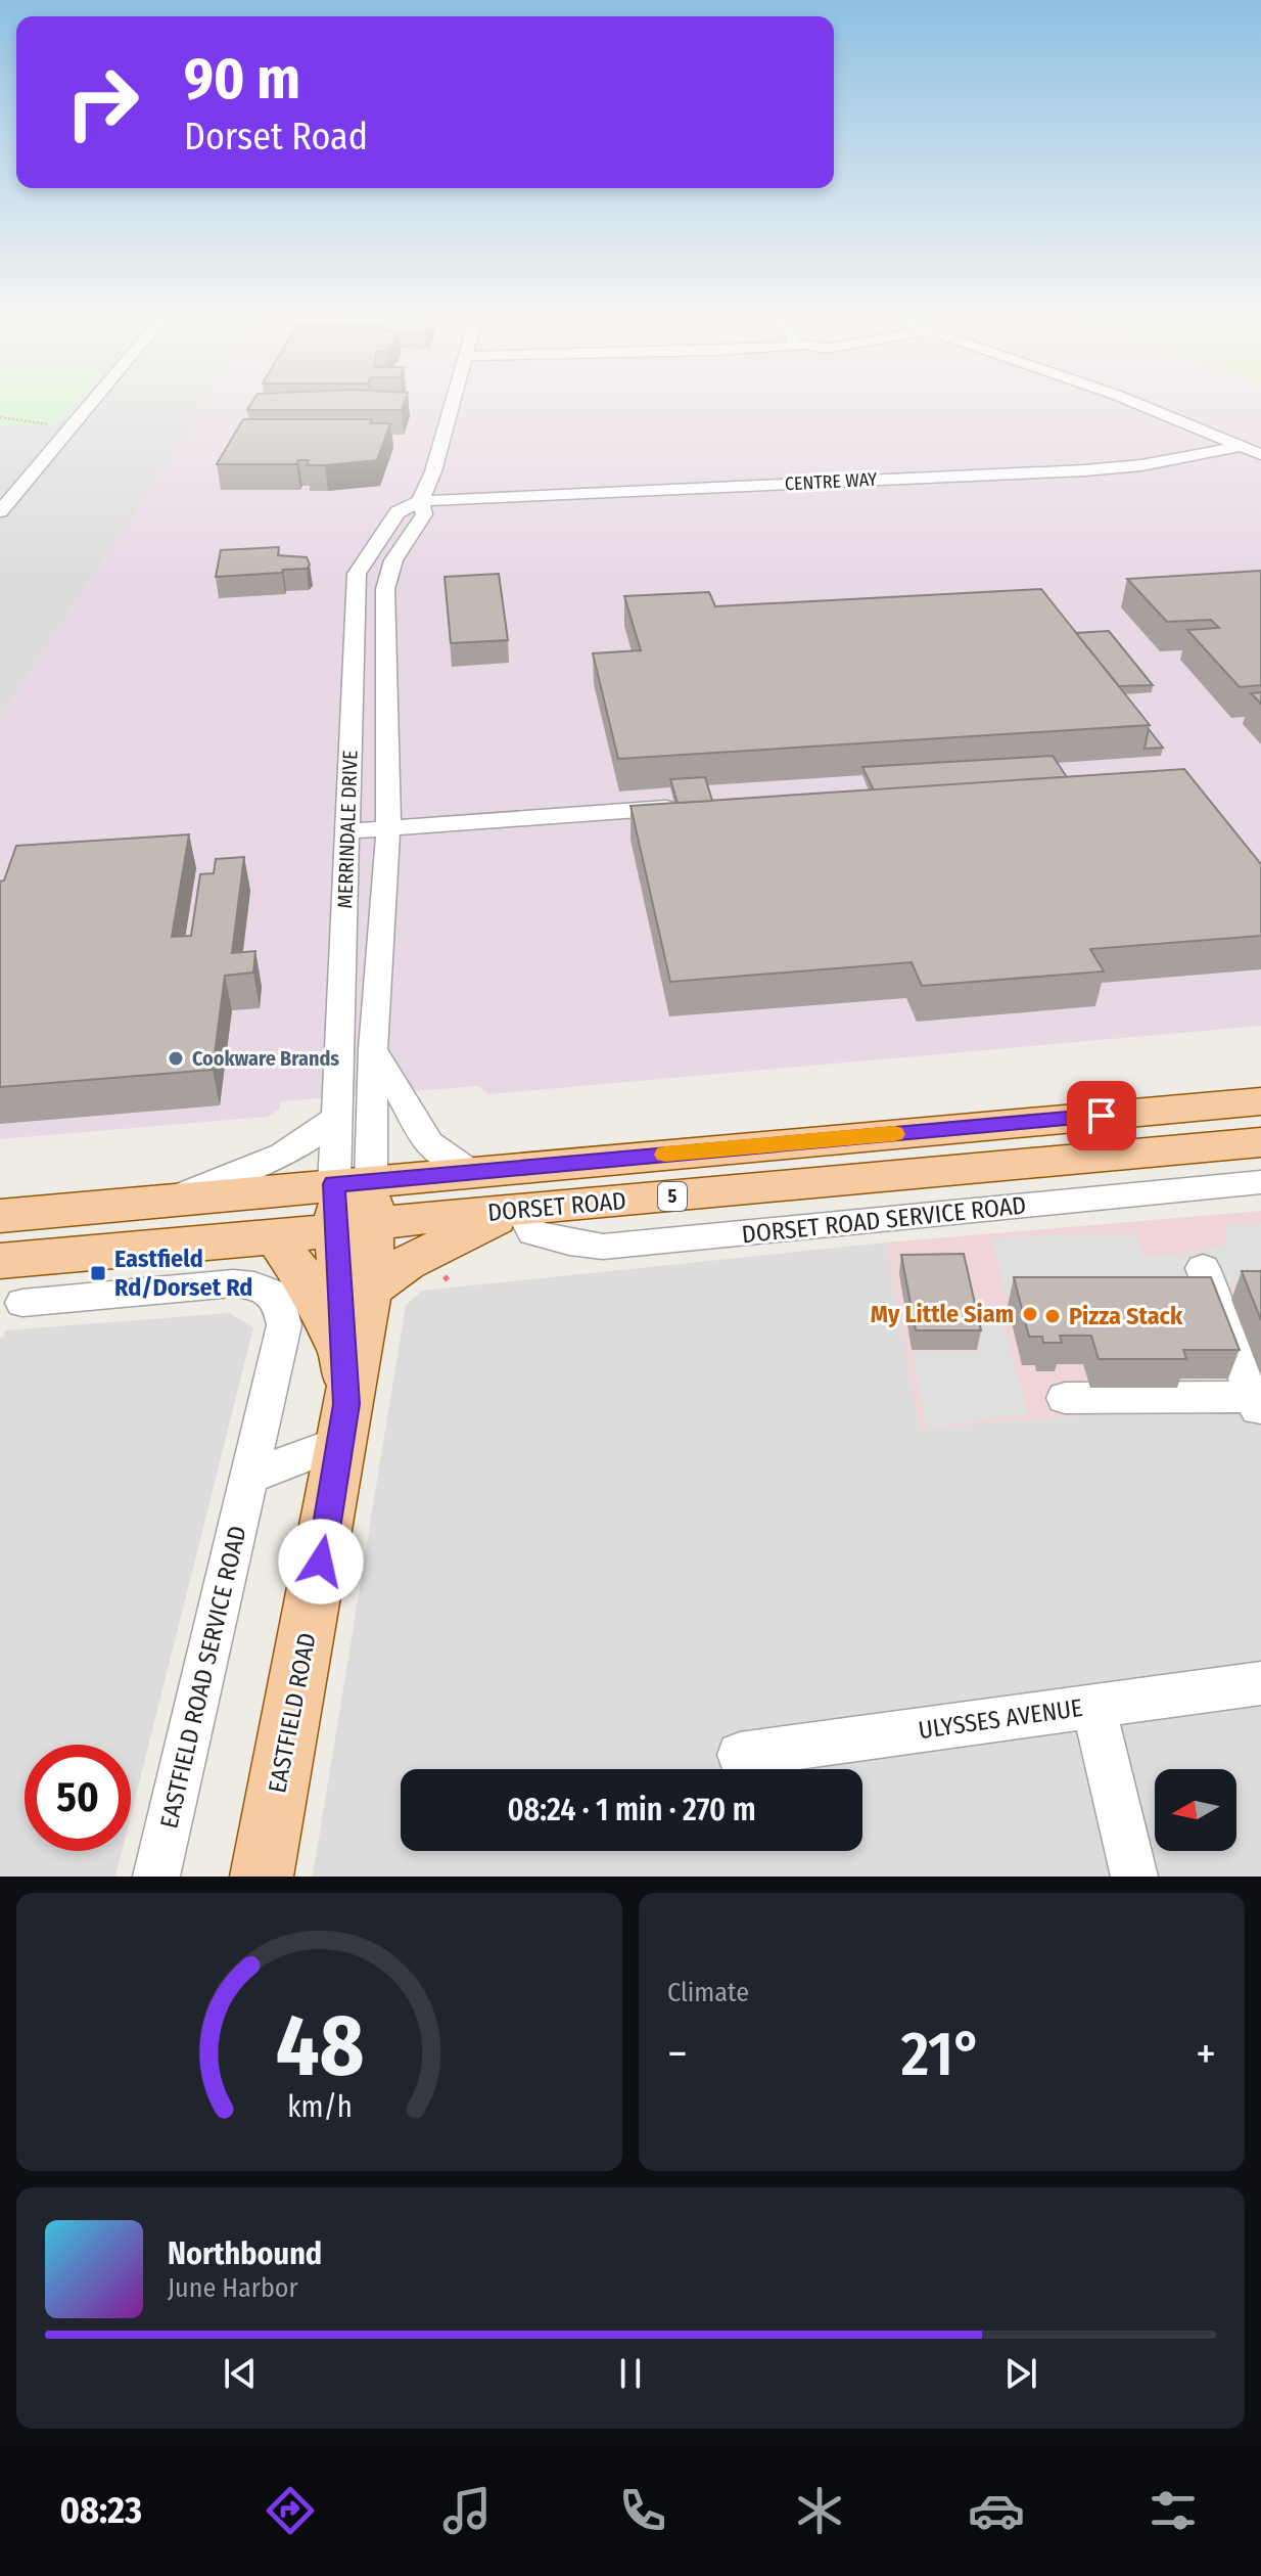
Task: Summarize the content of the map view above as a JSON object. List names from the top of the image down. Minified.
{"streets":{"main road":["5","DORSET ROAD","EASTFIELD ROAD"],"street":["CENTRE WAY","MERRINDALE DRIVE","DORSET ROAD SERVICE ROAD","EASTFIELD ROAD SERVICE ROAD","ULYSSES AVENUE"]},"crossings":[["CENTRE WAY","MERRINDALE DRIVE"],["MERRINDALE DRIVE","DORSET ROAD"],["MERRINDALE DRIVE","EASTFIELD ROAD"],["DORSET ROAD","DORSET ROAD SERVICE ROAD"],["DORSET ROAD","EASTFIELD ROAD"]],"places":{"other":["Cookware Brands","My Little Siam","Pizza Stack"],"transit":["Eastfield Rd/Dorset Rd"]},"north":"left","page":{"turn":["90 m","Dorset Road"],"limit":"50","trip":"08:24 · 1 min · 270 m","tile":"Climate","heat":["−","21°","+"],"song":["Northbound","June Harbor"],"tabs":"08:23","gauge":["48","km/h"]}}
